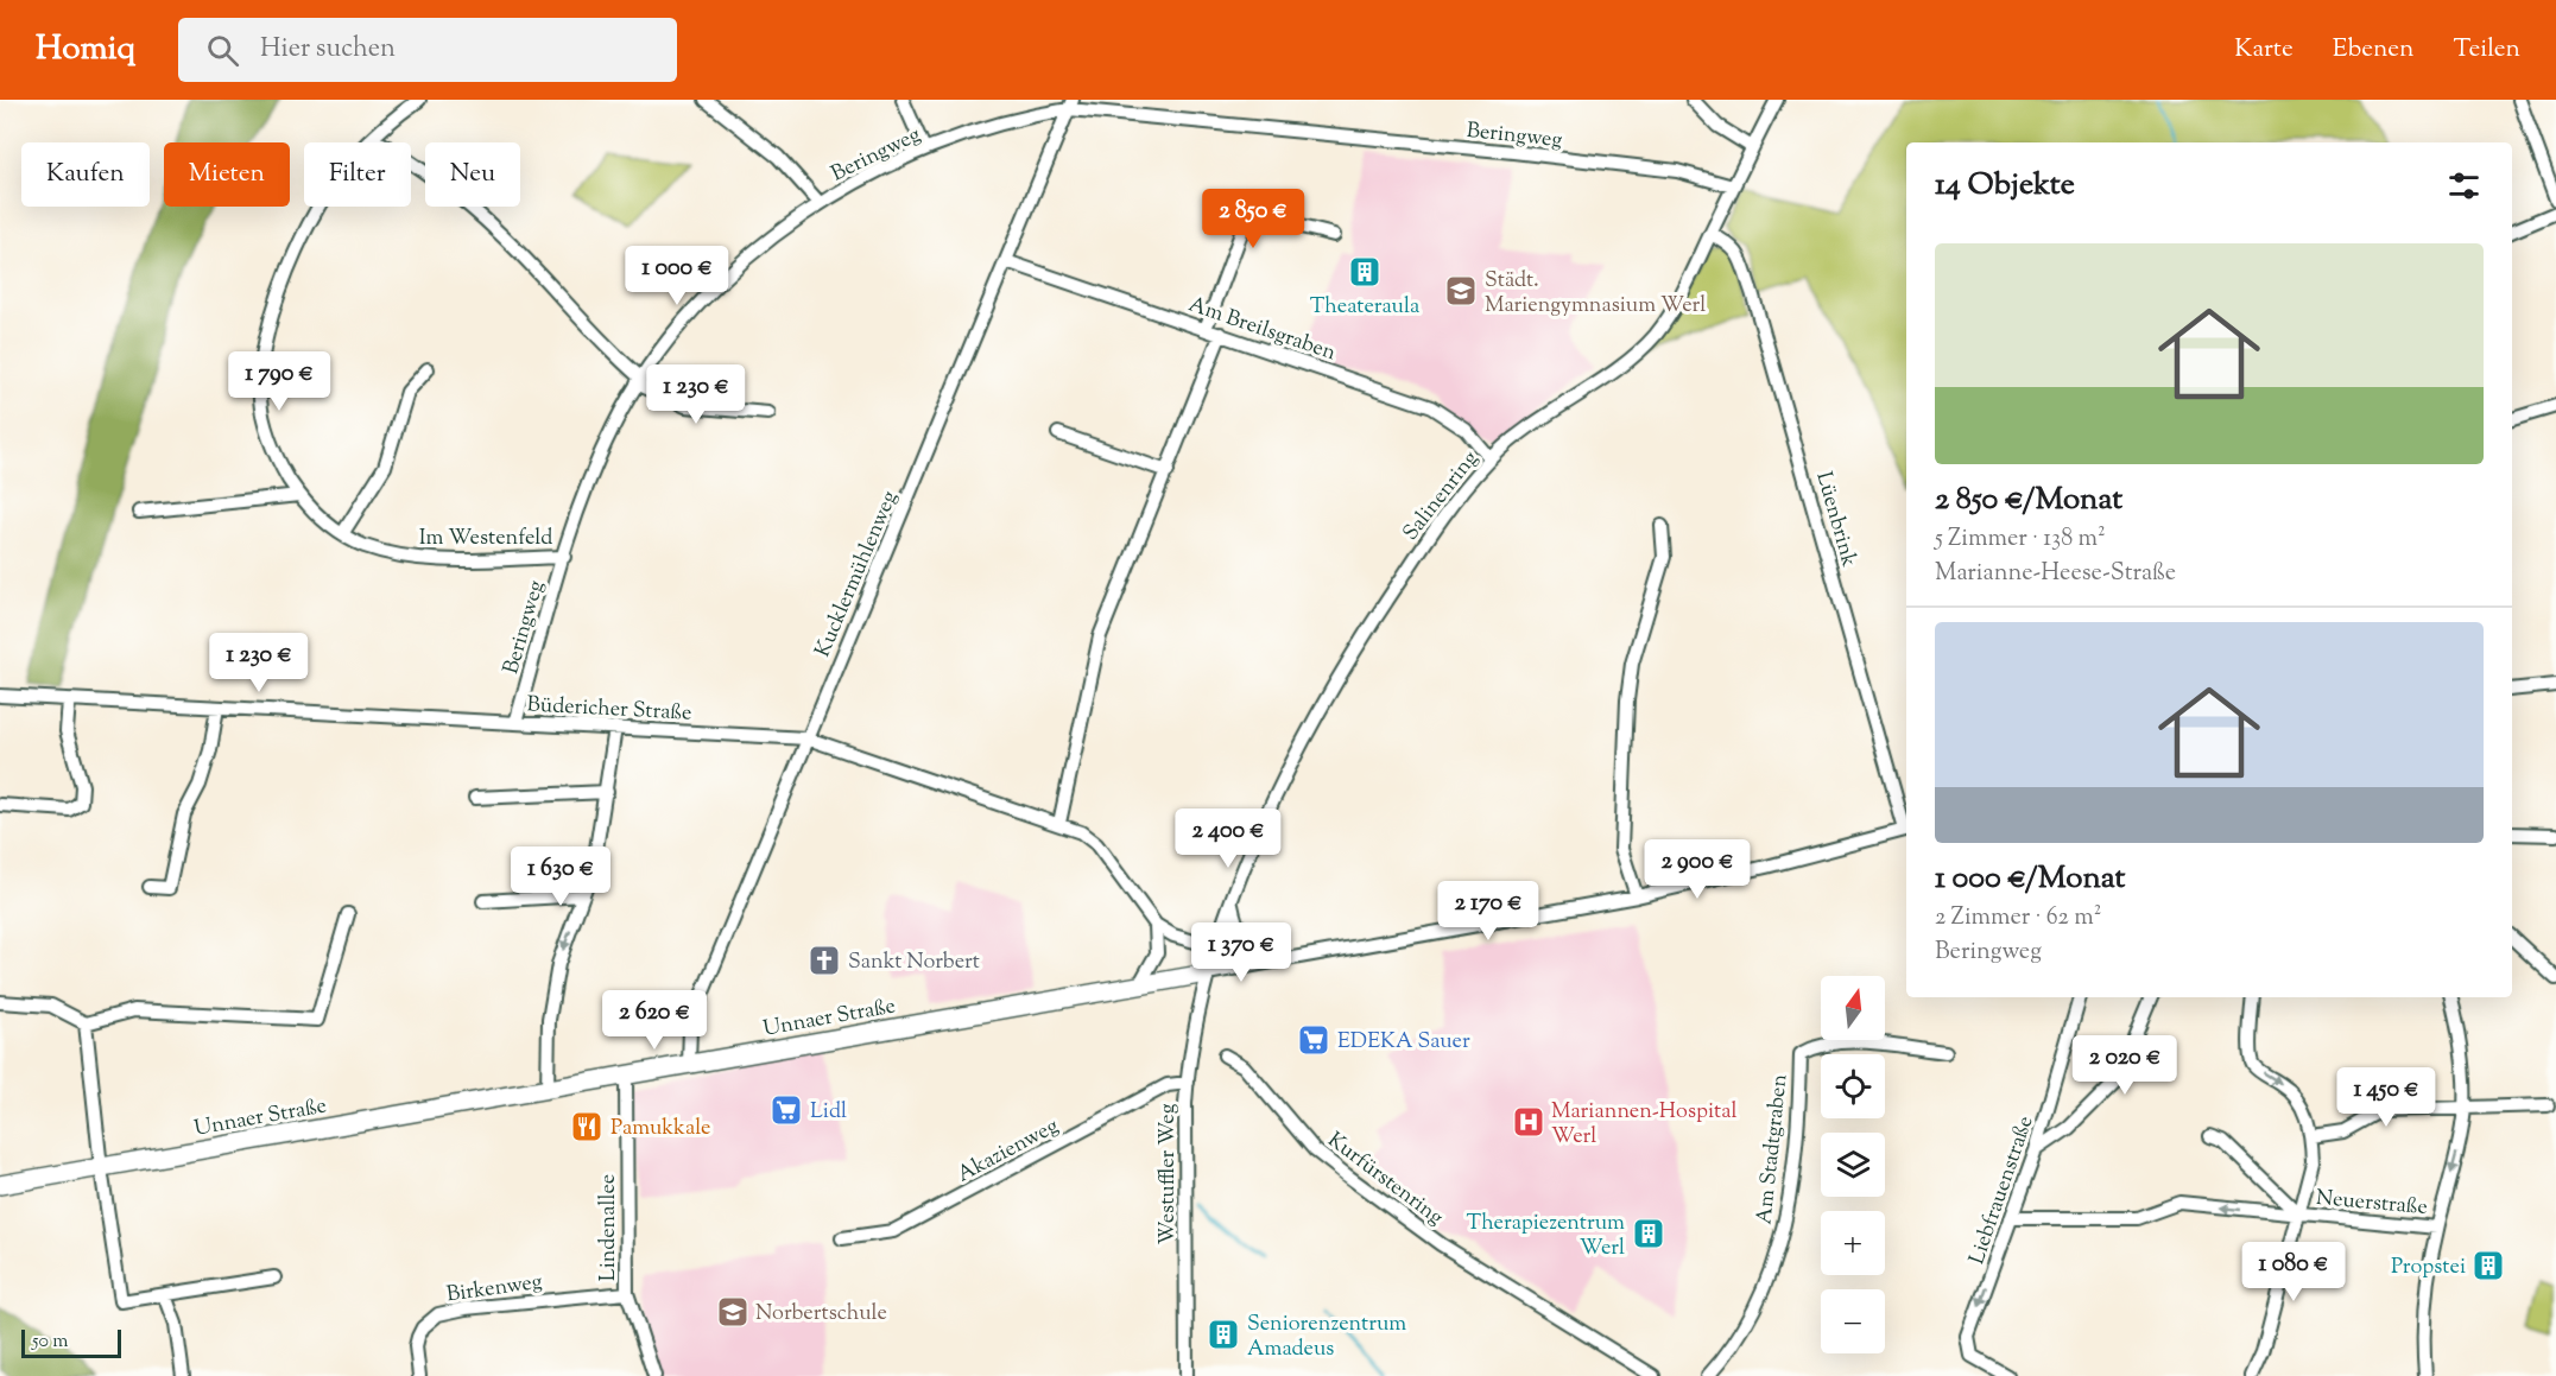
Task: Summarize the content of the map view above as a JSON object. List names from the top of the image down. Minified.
{"streets":{"street":["Beringweg","Am Breilsgraben","Salinenring","Lüenbrink","Im Westenfeld","Kucklermühlenweg","Büdericher Straße","Unnaer Straße","Akazienweg","Am Stadtgraben","Westuffler Weg","Kurfürstenring","Liebfrauenstraße","Neuerstraße","Lindenallee","Birkenweg"]},"crossings":[["Beringweg","Salinenring"],["Beringweg","Im Westenfeld"],["Beringweg","Kucklermühlenweg"],["Beringweg","Büdericher Straße"],["Am Breilsgraben","Salinenring"],["Am Breilsgraben","Kucklermühlenweg"],["Salinenring","Lüenbrink"],["Salinenring","Büdericher Straße"],["Salinenring","Unnaer Straße"],["Salinenring","Westuffler Weg"],["Kucklermühlenweg","Büdericher Straße"],["Kucklermühlenweg","Unnaer Straße"],["Unnaer Straße","Westuffler Weg"],["Unnaer Straße","Lindenallee"],["Akazienweg","Westuffler Weg"],["Lindenallee","Birkenweg"]],"one_way":["Liebfrauenstraße"],"places":{"building":["Theateraula","Therapiezentrum Werl","Propstei","Seniorenzentrum Amadeus"],"school or university":["Städt. Mariengymnasium Werl","Norbertschule"],"church":["Sankt Norbert"],"supermarket":["EDEKA Sauer","Lidl"],"hospital":["Mariannen-Hospital Werl"],"restaurant":["Pamukkale"]},"scale_bar":"50 m","north":"top","page":{"header":"Homiq","search":"Hier suchen","nav":["Karte","Ebenen","Teilen"],"chip":["Kaufen","Mieten","Filter","Neu"],"heading":"14 Objekte","price":["2 850 €","1 000 €","1 790 €","1 230 €","1 230 €","2 400 €","2 900 €","1 630 €","2 170 €","1 370 €","2 620 €","2 020 €","1 450 €","1 080 €"],"list":[{"name":"2 850 €/Monat","note":"5 Zimmer · 138 m² · Marianne-Heese-Straße"},{"name":"1 000 €/Monat","note":"2 Zimmer · 62 m² · Beringweg"}],"map_buttons":["+","−"],"scale":"50 m"}}
